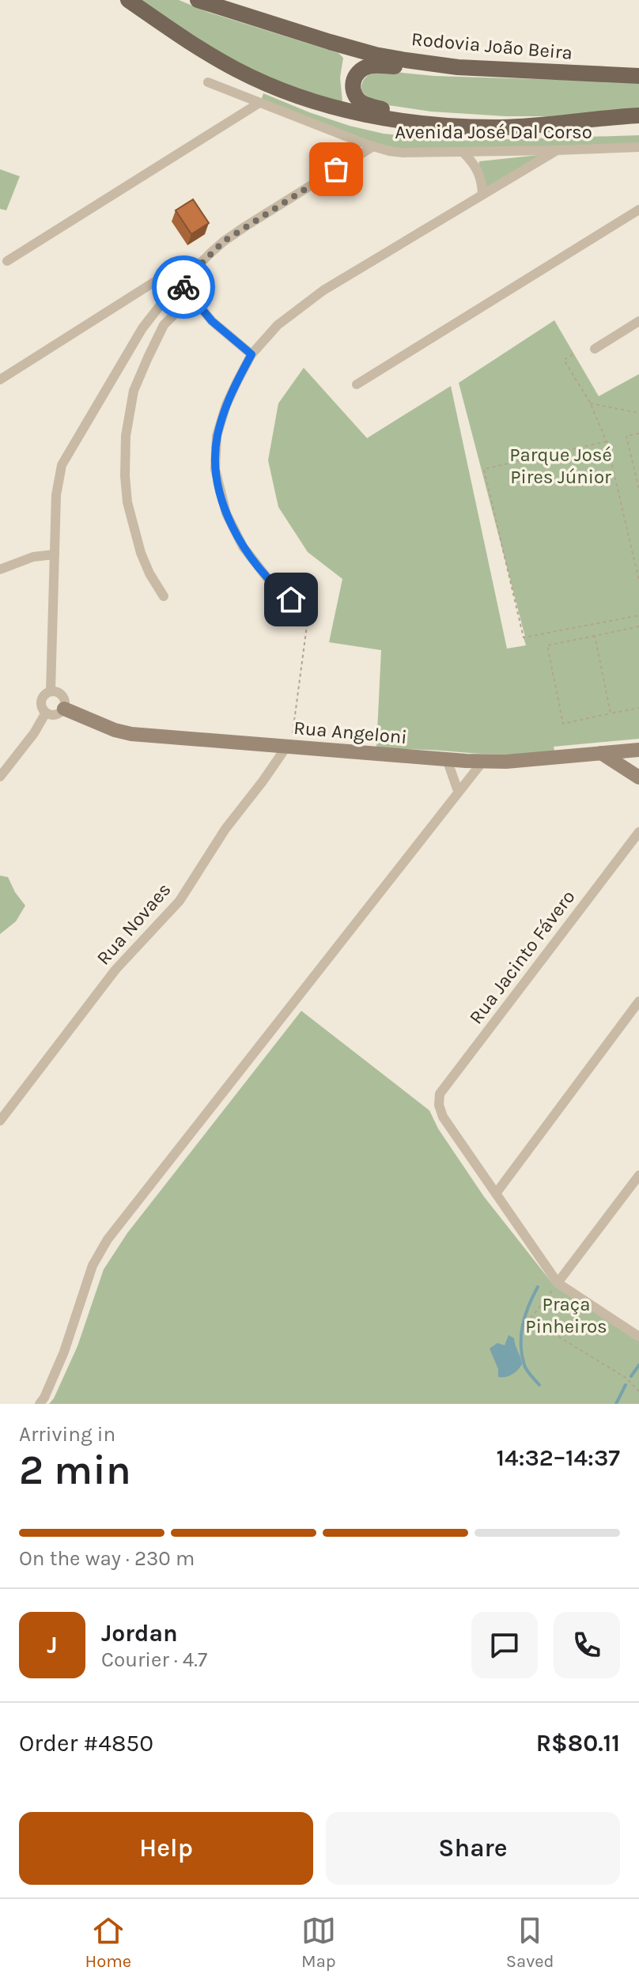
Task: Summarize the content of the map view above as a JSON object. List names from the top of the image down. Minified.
{"streets":{"main road":["Rodovia João Beira"],"street":["Avenida José Dal Corso","Rua Angeloni","Rua Novaes","Rua Jacinto Fávero"]},"crossings":[["Rua Angeloni","Rua Novaes"]],"parks":["Parque José Pires Júnior","Praça Pinheiros"],"page":{"heading":["2 min","Arriving in","14:32–14:37"],"panel":["Jordan","Courier · 4.7","Order #4850","R$80.11"],"bar":"On the way · 230 m","round":"J","buttons":["Help","Share"],"tabs":["Home","Map","Saved"]}}
